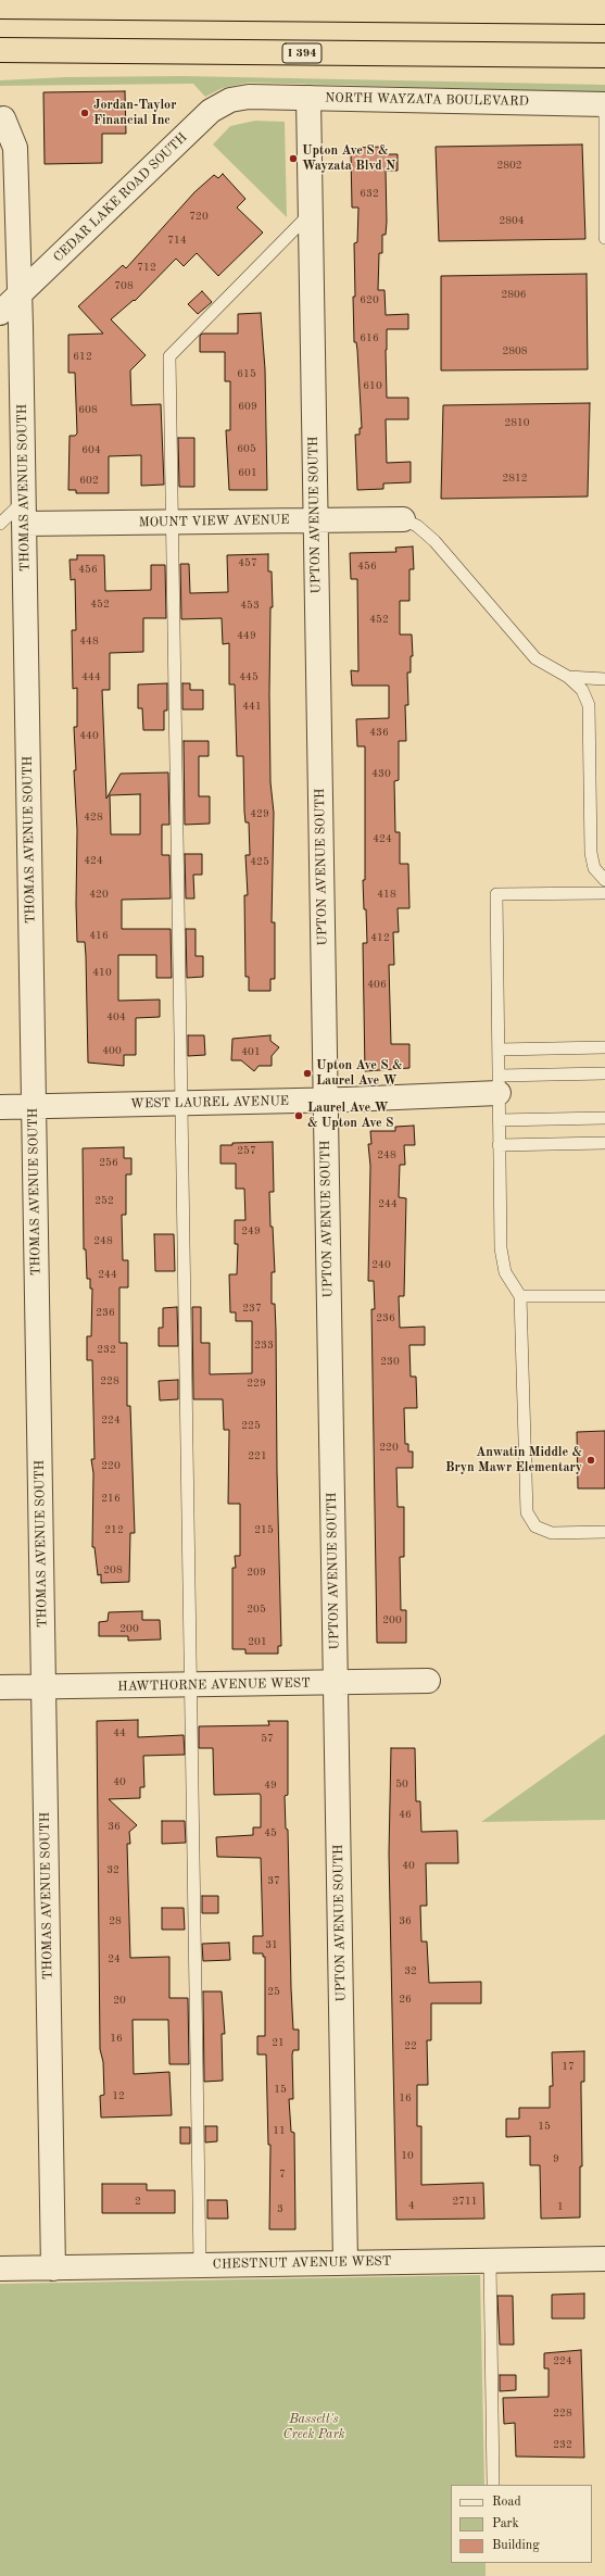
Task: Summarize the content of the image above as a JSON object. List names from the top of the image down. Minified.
{"streets":{"highway":["I 394"],"street":["NORTH WAYZATA BOULEVARD","CEDAR LAKE ROAD SOUTH","THOMAS AVENUE SOUTH","UPTON AVENUE SOUTH","MOUNT VIEW AVENUE","WEST LAUREL AVENUE","HAWTHORNE AVENUE WEST","CHESTNUT AVENUE WEST"]},"crossings":[["NORTH WAYZATA BOULEVARD","CEDAR LAKE ROAD SOUTH"],["NORTH WAYZATA BOULEVARD","UPTON AVENUE SOUTH"],["CEDAR LAKE ROAD SOUTH","THOMAS AVENUE SOUTH"],["THOMAS AVENUE SOUTH","MOUNT VIEW AVENUE"],["THOMAS AVENUE SOUTH","WEST LAUREL AVENUE"],["THOMAS AVENUE SOUTH","HAWTHORNE AVENUE WEST"],["THOMAS AVENUE SOUTH","CHESTNUT AVENUE WEST"],["UPTON AVENUE SOUTH","MOUNT VIEW AVENUE"],["UPTON AVENUE SOUTH","WEST LAUREL AVENUE"],["UPTON AVENUE SOUTH","HAWTHORNE AVENUE WEST"],["UPTON AVENUE SOUTH","CHESTNUT AVENUE WEST"]],"parks":["Bassett's Creek Park"],"places":["Jordan-Taylor Financial Inc","Upton Ave S & Wayzata Blvd N","Upton Ave S & Laurel Ave W","Laurel Ave W & Upton Ave S","Anwatin Middle & Bryn Mawr Elementary"],"house_numbers":["2802","632","720","2804","714","712","708","2806","620","616","2808","612","615","610","609","608","2810","605","604","601","2812","602","457","456","456","452","453","452","449","448","444","445","441","436","440","430","429","428","424","424","425","420","418","416","412","410","406","404","400","401","257","248","256","252","244","249","248","240","244","237","236","236","233","232","230","228","229","224","225","220","221","220","216","212","215","208","209","205","200","200","201","44","57","40","50","49","46","36","45","40","32","37","28","36","31","24","32","25","26","20","16","21","22","17","15","12","16","15","11","10","9","7","2","2711","4","1","3","224","228","232"],"legend":["Road","Park","Building"]}
